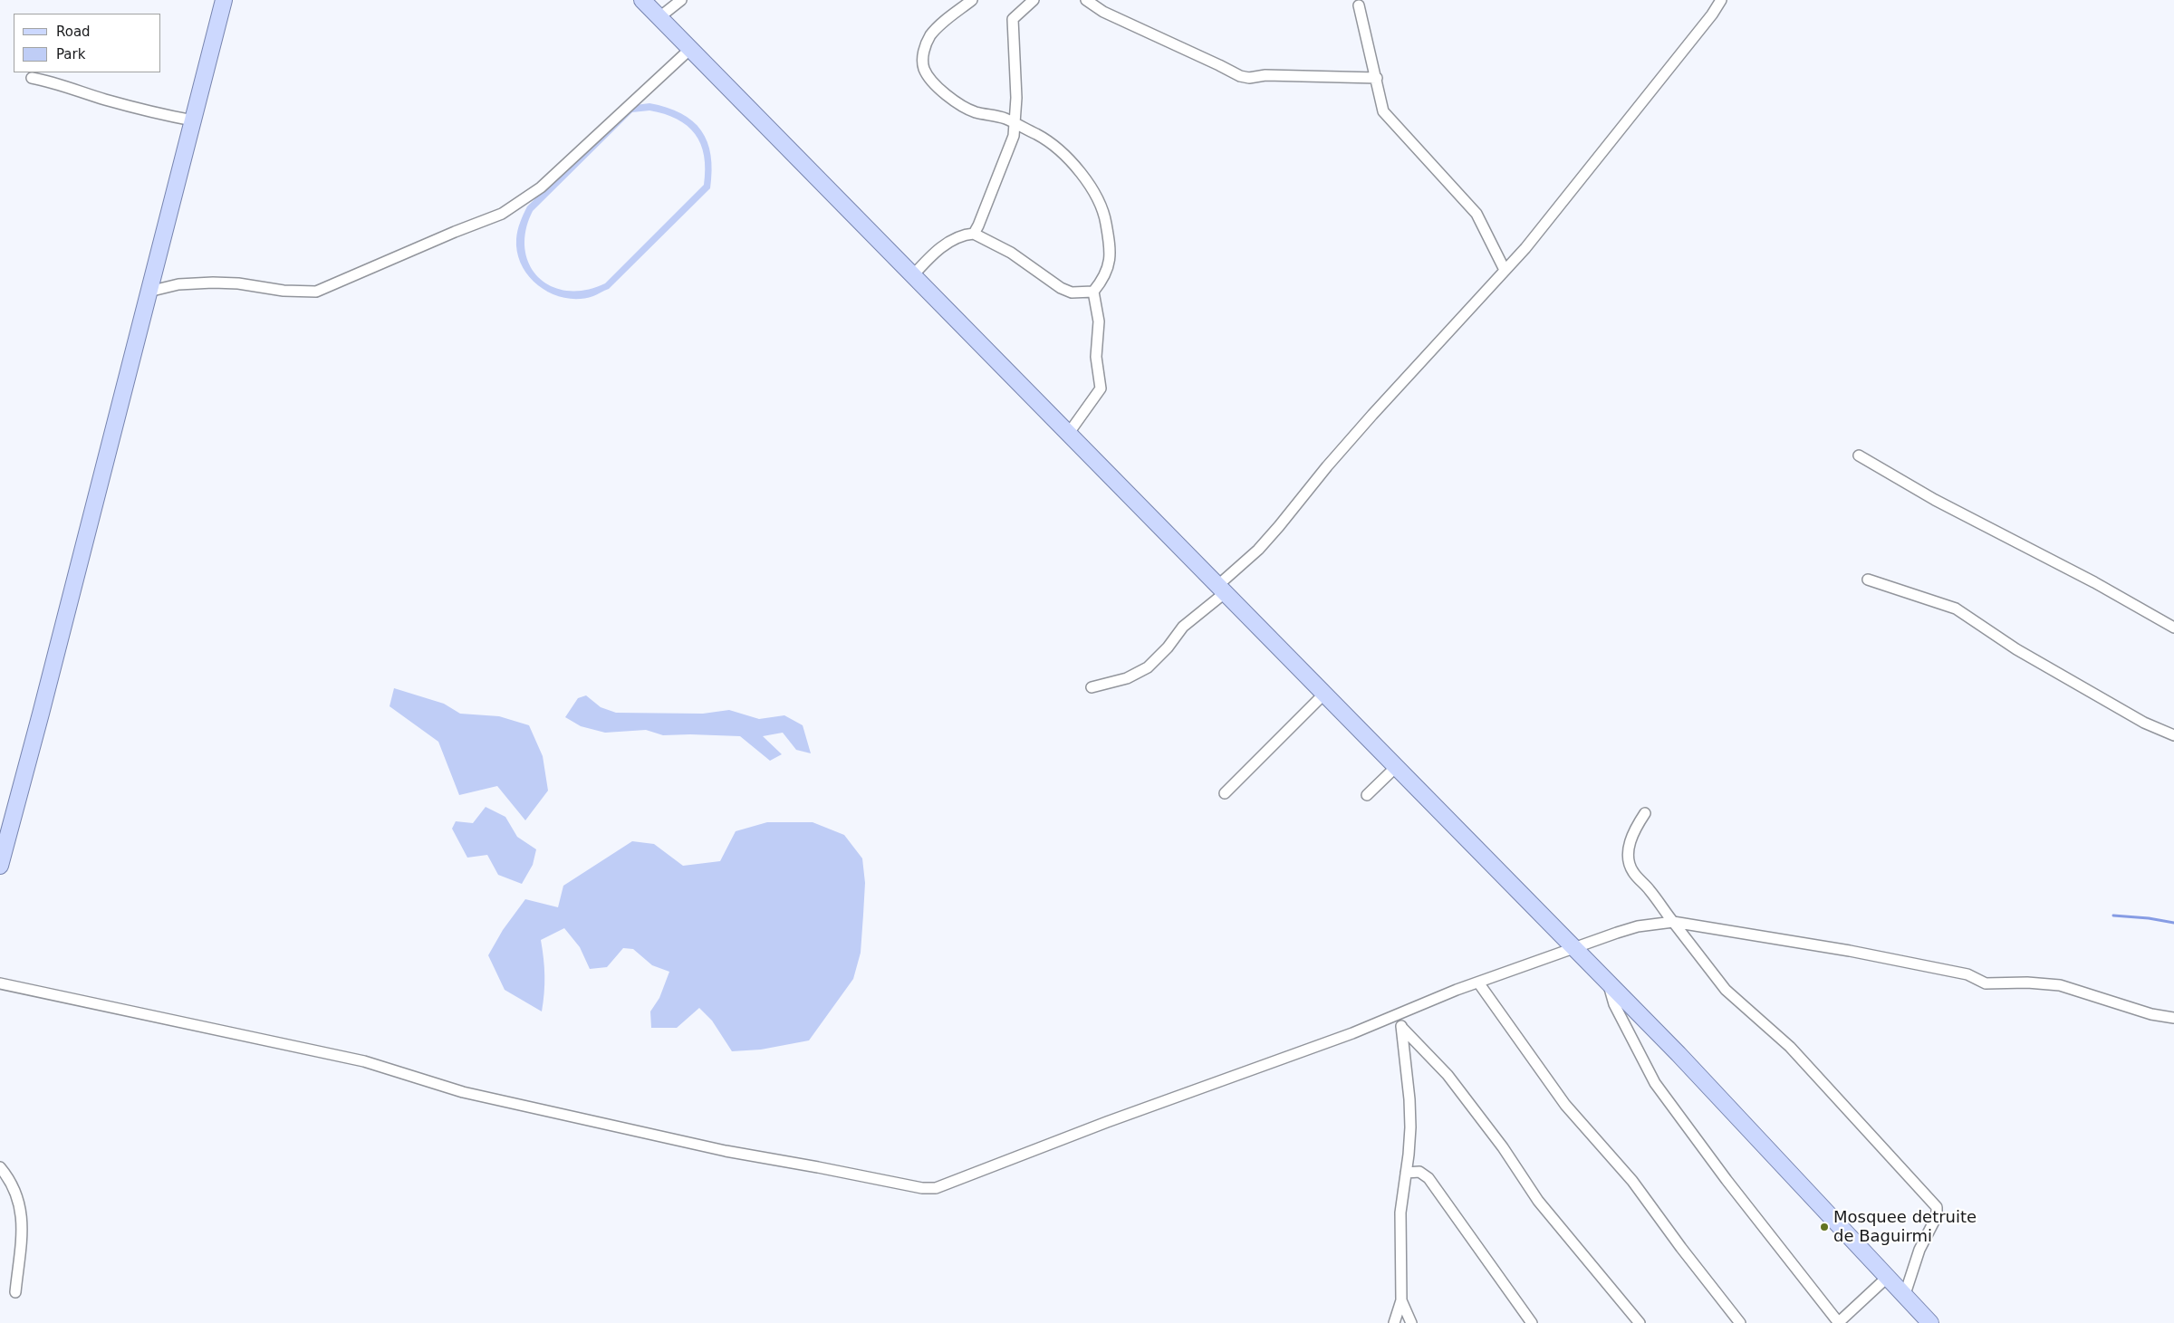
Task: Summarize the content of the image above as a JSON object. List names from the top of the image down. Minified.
{"places":["Mosquee detruite de Baguirmi"],"legend":["Road","Park"]}
